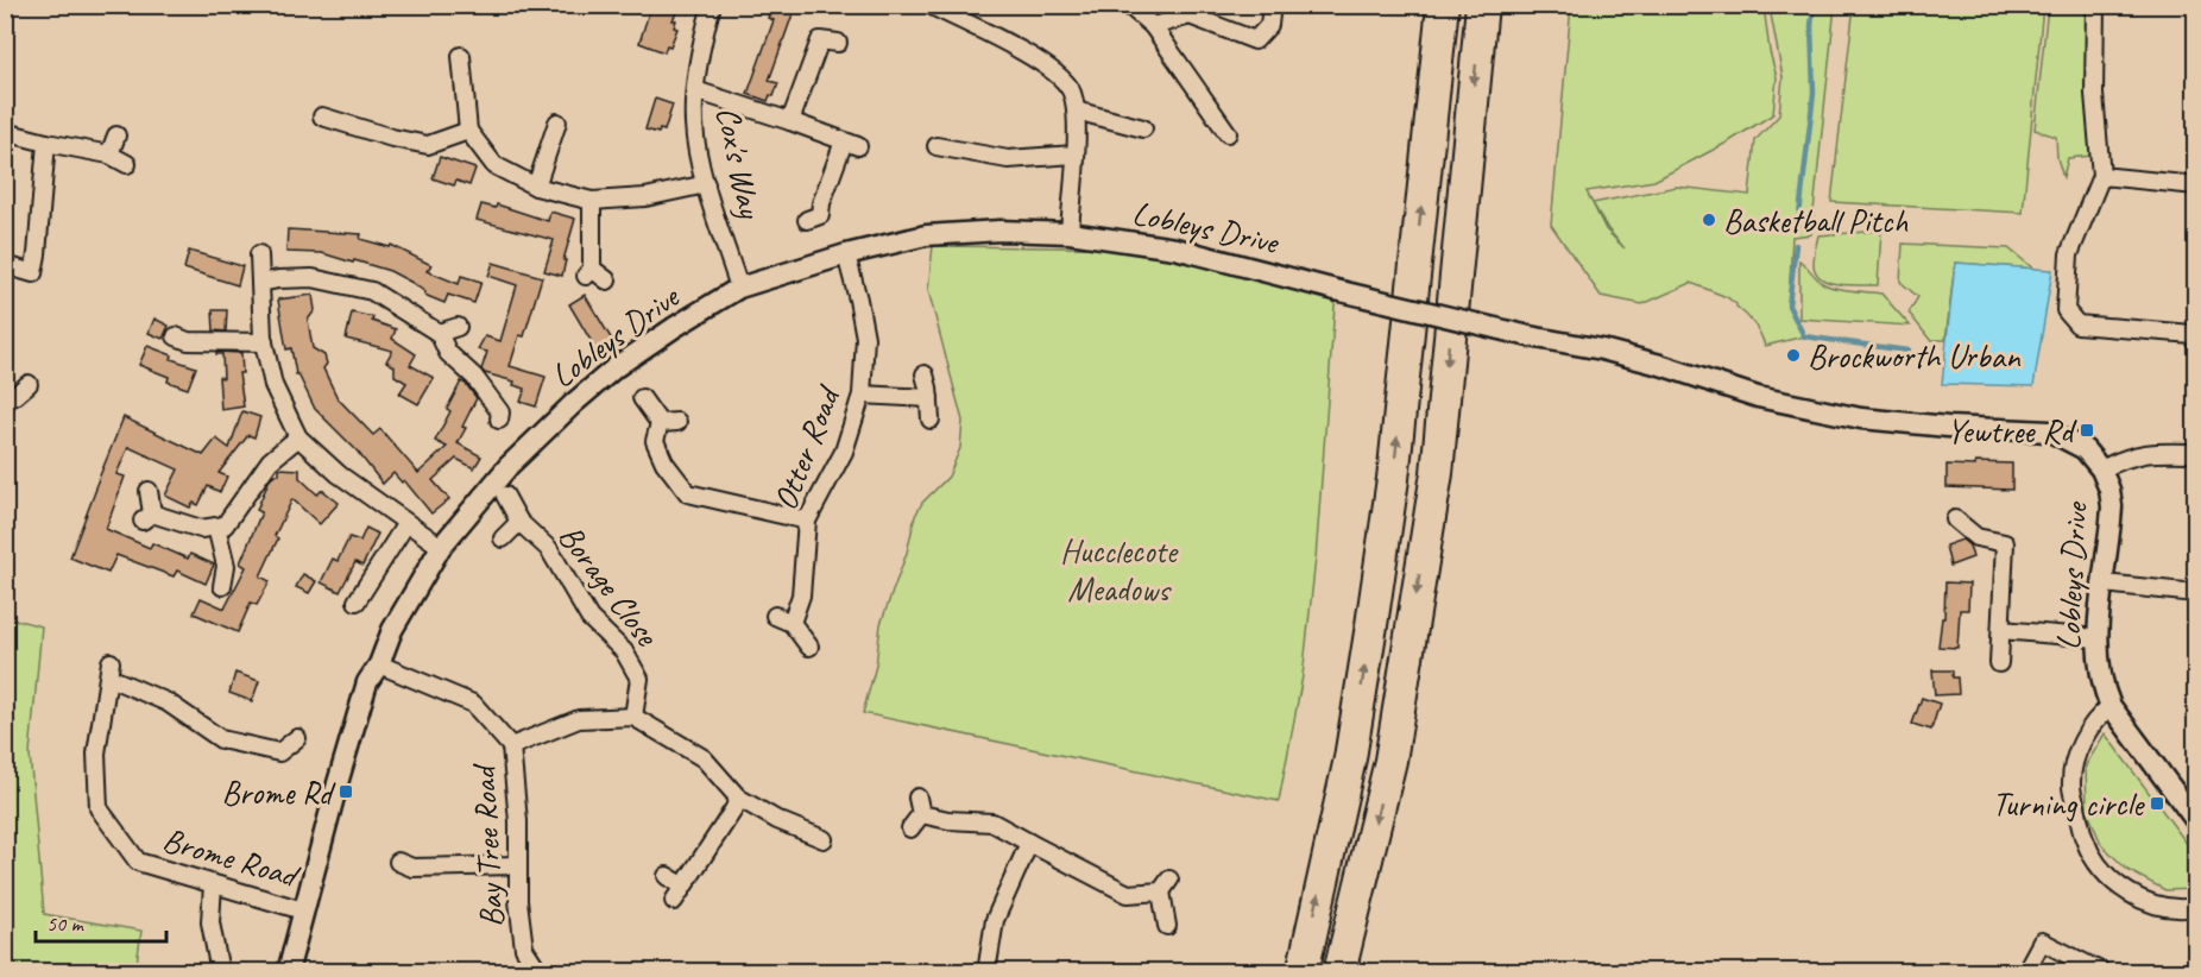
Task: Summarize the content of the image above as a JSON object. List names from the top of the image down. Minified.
{"streets":{"street":["Cox's Way","Lobleys Drive","Otter Road","Borage Close","Bay Tree Road","Brome Road"]},"crossings":[["Cox's Way","Lobleys Drive"],["Lobleys Drive","Otter Road"],["Lobleys Drive","Bay Tree Road"],["Lobleys Drive","Brome Road"]],"parks":["Hucclecote Meadows"],"places":{"other":["Basketball Pitch","Brockworth Urban"],"transit":["Yewtree Rd","Brome Rd","Turning circle"]},"scale_bar":"50 m"}
